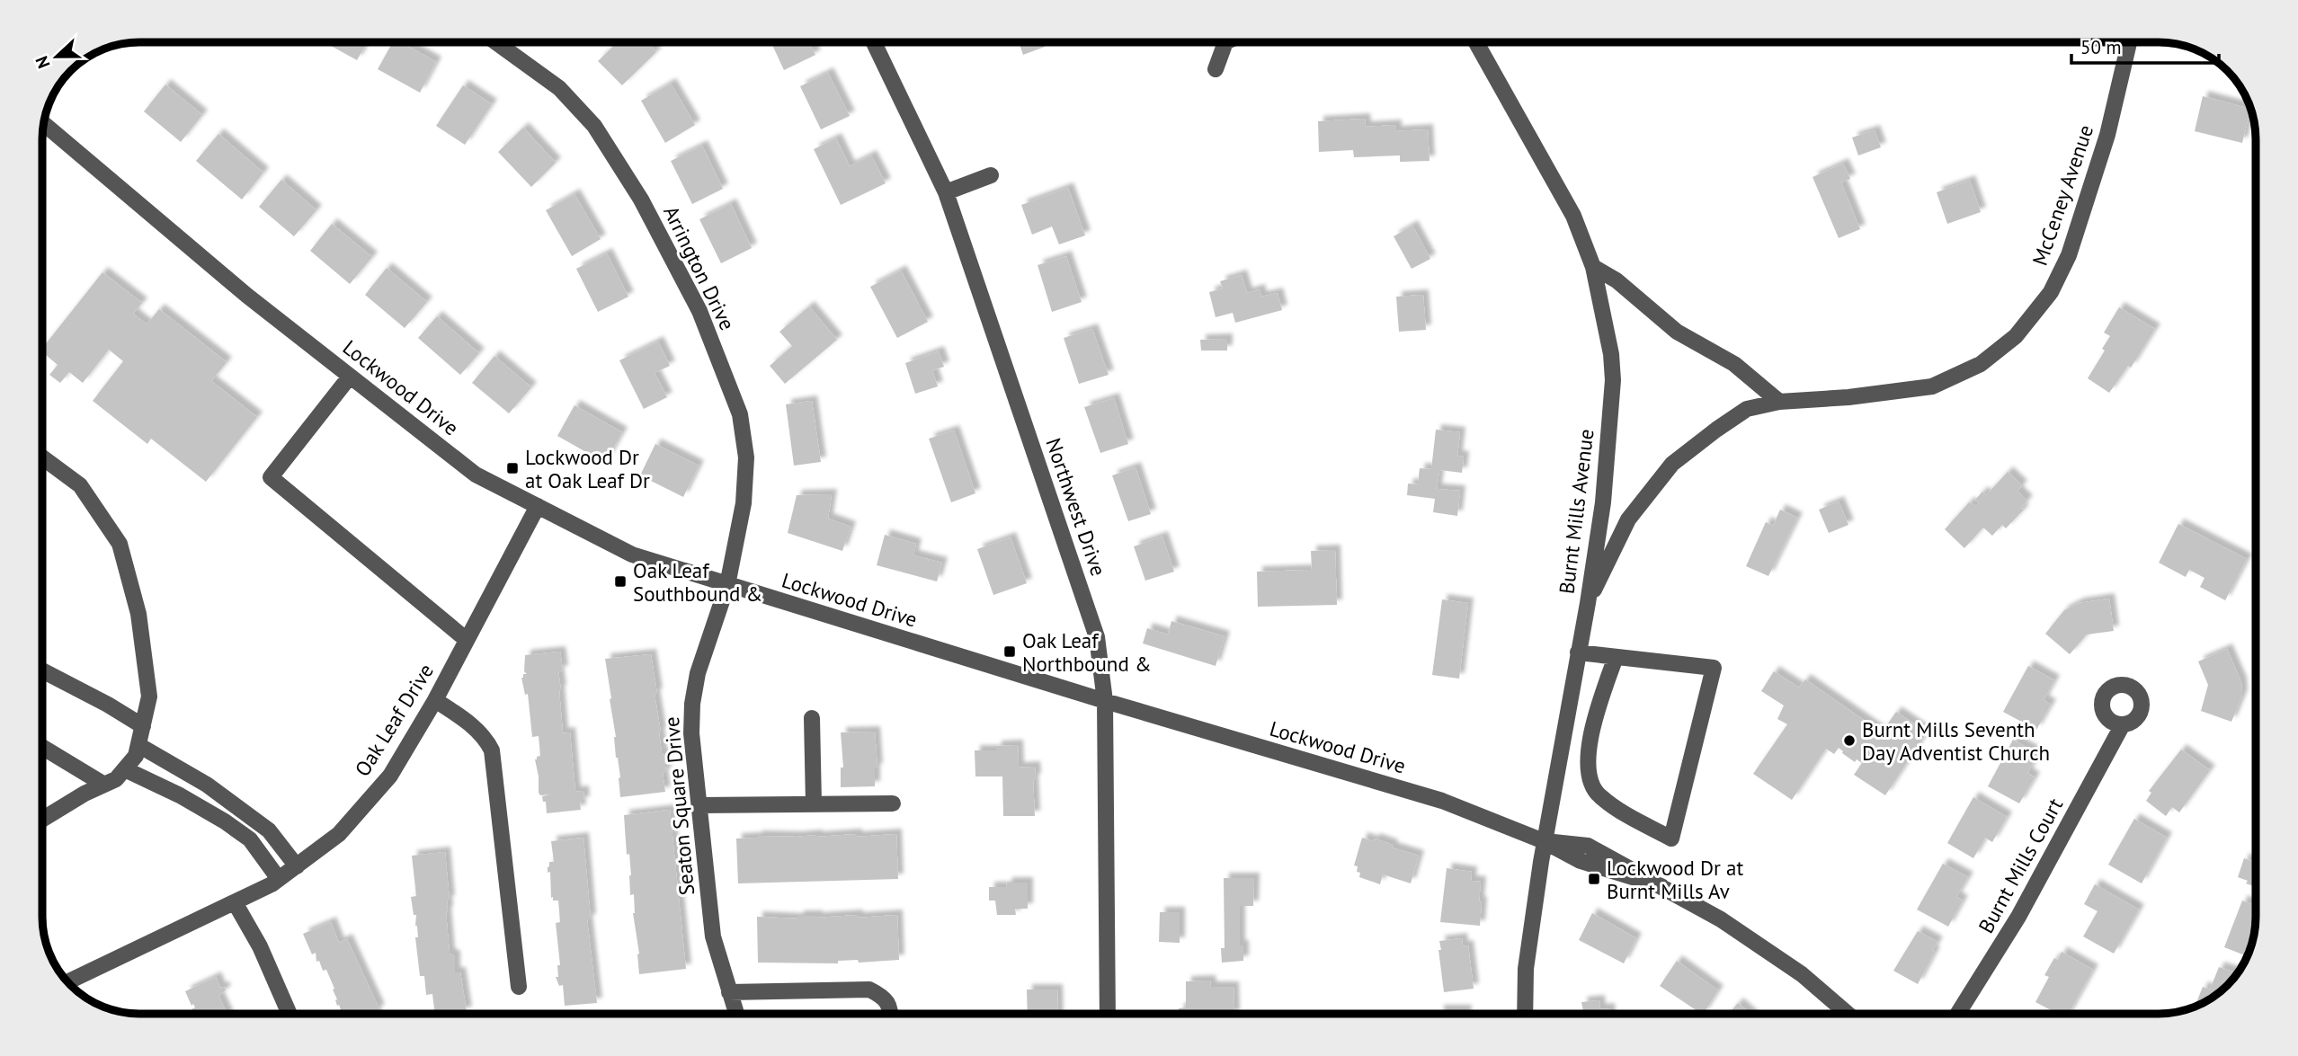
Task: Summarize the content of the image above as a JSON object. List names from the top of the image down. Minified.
{"streets":{"street":["McCeney Avenue","Arrington Drive","Lockwood Drive","Northwest Drive","Burnt Mills Avenue","Oak Leaf Drive","Seaton Square Drive","Burnt Mills Court"]},"crossings":[["McCeney Avenue","Burnt Mills Avenue"],["Arrington Drive","Lockwood Drive"],["Arrington Drive","Seaton Square Drive"],["Lockwood Drive","Northwest Drive"],["Lockwood Drive","Burnt Mills Avenue"],["Lockwood Drive","Oak Leaf Drive"],["Lockwood Drive","Seaton Square Drive"]],"places":{"transit":["Lockwood Dr at Oak Leaf Dr","Oak Leaf Southbound &","Oak Leaf Northbound &","Lockwood Dr at Burnt Mills Av"],"other":["Burnt Mills Seventh Day Adventist Church"]},"scale_bar":"50 m","north":"left"}
